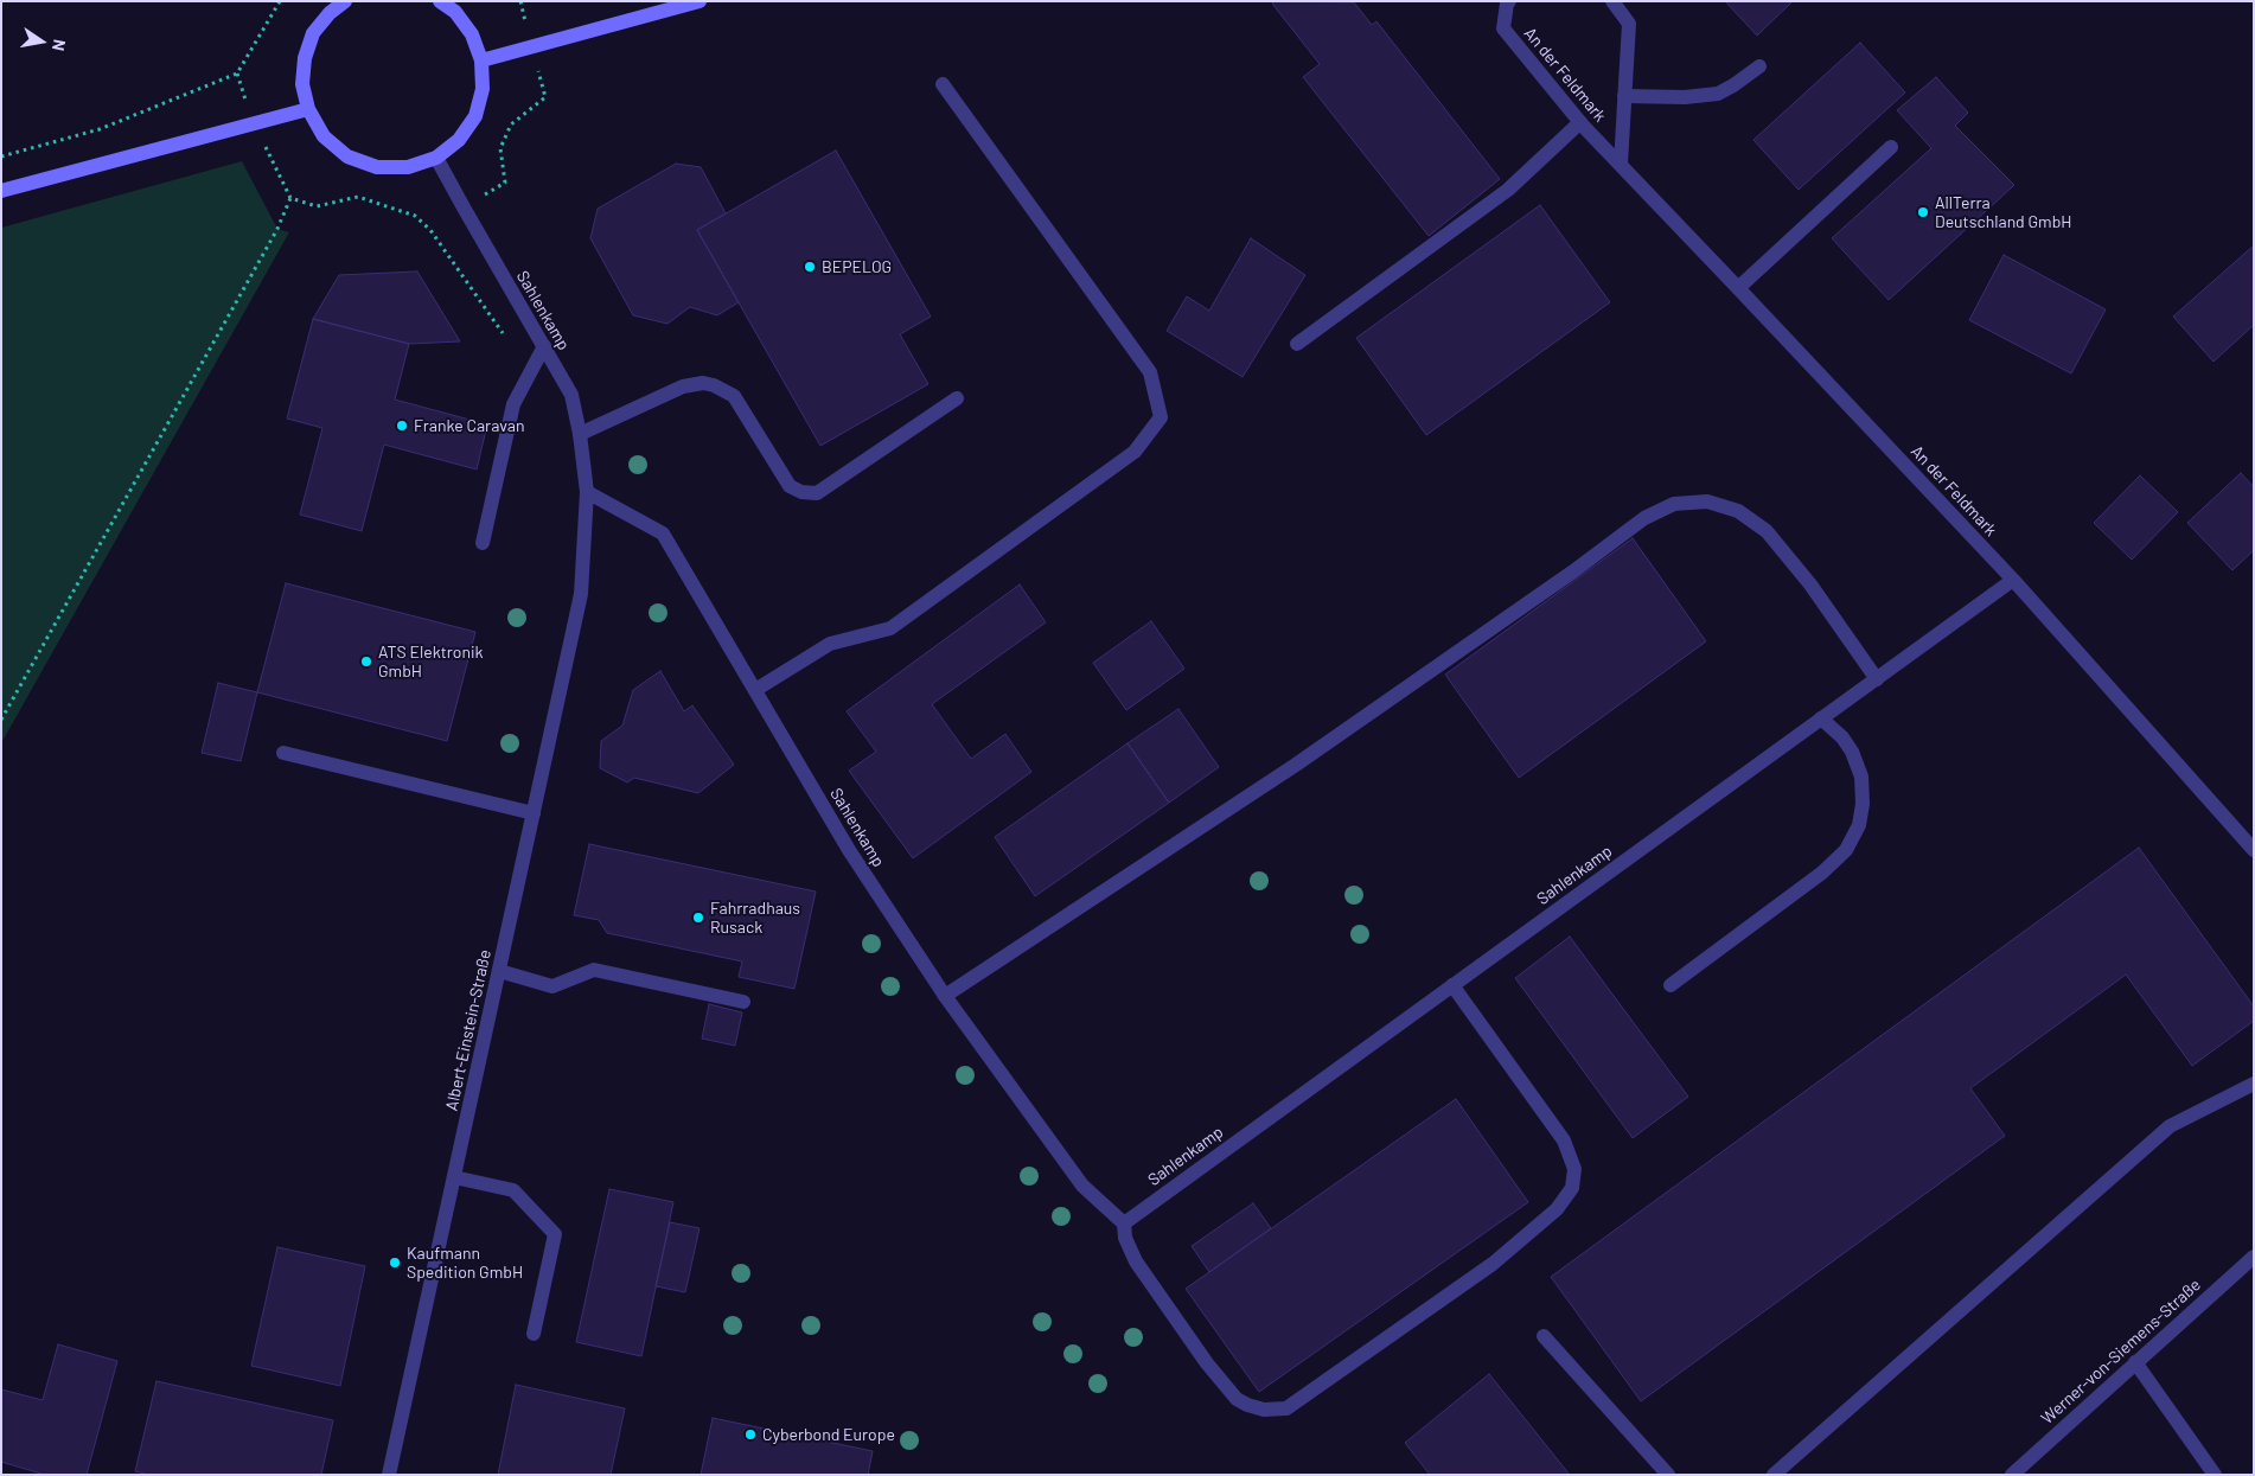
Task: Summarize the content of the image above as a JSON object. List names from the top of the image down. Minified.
{"streets":{"street":["An der Feldmark","Sahlenkamp","Albert-Einstein-Straße","Werner-von-Siemens-Straße"]},"crossings":[["An der Feldmark","Sahlenkamp"],["Sahlenkamp","Albert-Einstein-Straße"]],"places":["AllTerra Deutschland GmbH","BEPELOG","Franke Caravan","ATS Elektronik GmbH","Fahrradhaus Rusack","Kaufmann Spedition GmbH","Cyberbond Europe"],"north":"right"}
